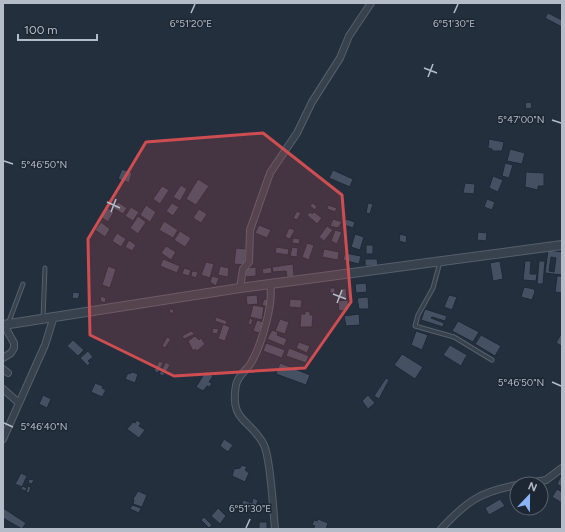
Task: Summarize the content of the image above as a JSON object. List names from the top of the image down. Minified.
{"scale_bar":"100 m","north":"top","coordinates":["6°51'20\"E","6°51'30\"E","5°47'00\"N","5°46'50\"N","5°46'40\"N"]}
